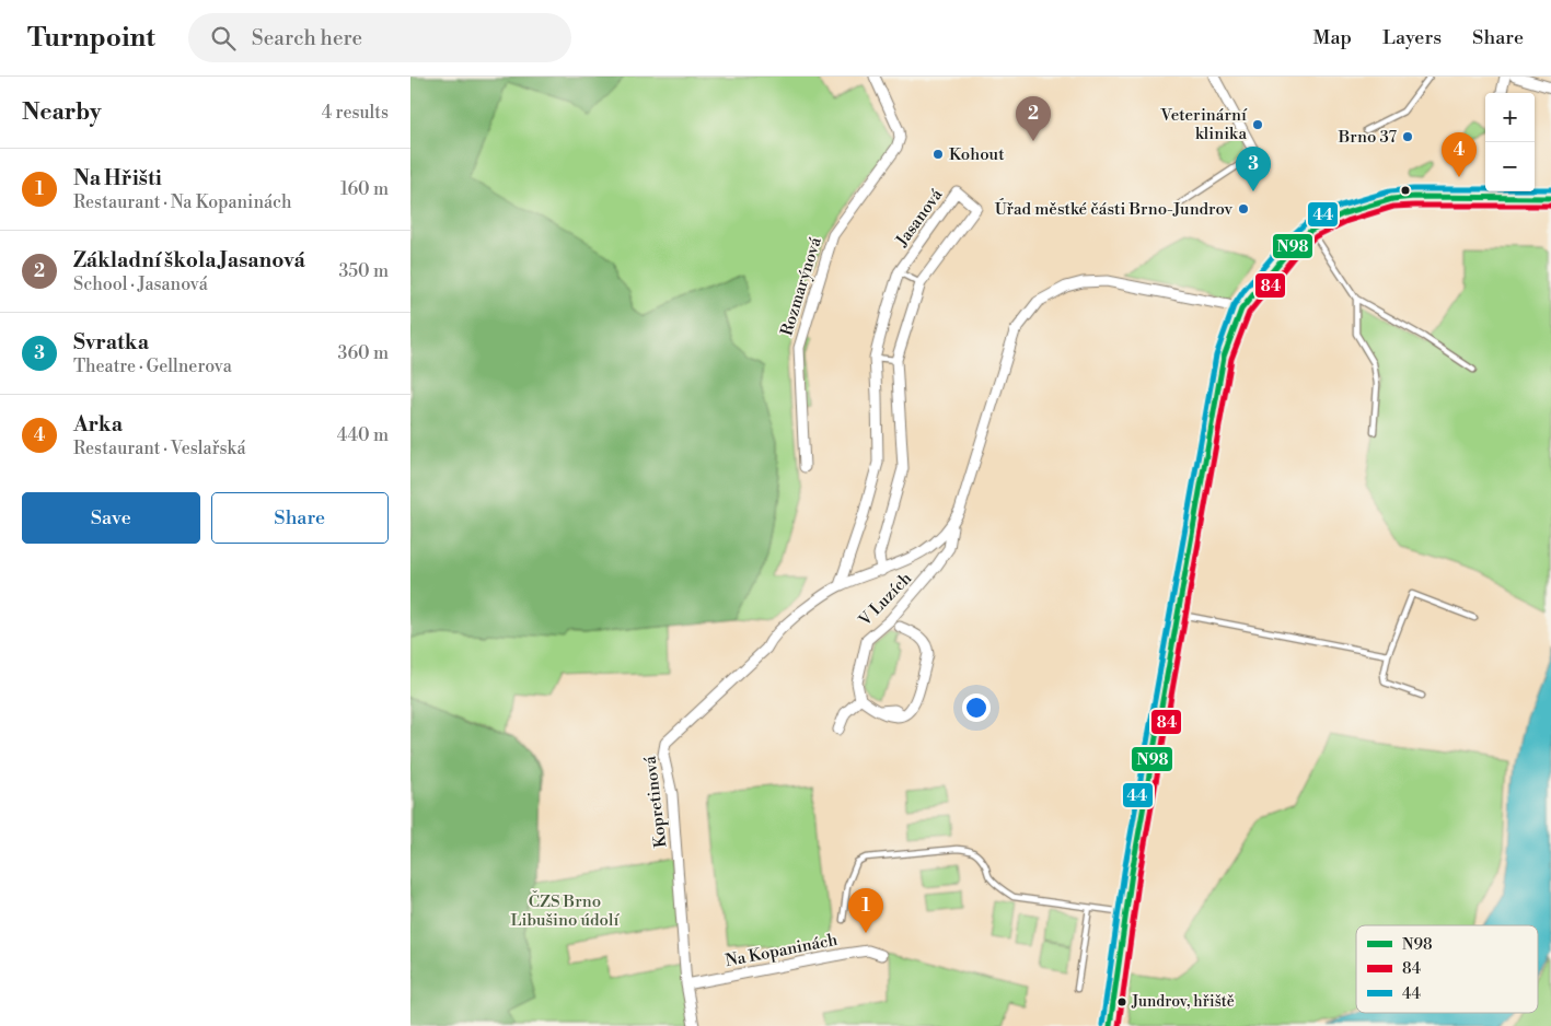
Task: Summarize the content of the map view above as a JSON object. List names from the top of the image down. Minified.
{"streets":{"street":["Jasanová","Rozmarýnová","V Luzích","Kopretinová","Na Kopaninách"]},"crossings":[["Jasanová","Kopretinová"],["Kopretinová","Na Kopaninách"]],"parks":["ČZS Brno Libušino údolí"],"places":["Veterinární klinika","Brno 37","Kohout","Úřad městké části Brno-Jundrov","Jundrov, hřiště"],"lines":["transit line 44","transit line N98","transit line 84"],"legend":["N98","84","44"],"page":{"header":"Turnpoint","search":"Search here","nav":["Map","Layers","Share"],"heading":["Nearby","4 results"],"map_buttons":["+","−"],"pins":["2","4","3","1"],"list":[{"mark":"1","name":"Na Hřišti","note":"Restaurant · Na Kopaninách","value":"160 m"},{"mark":"2","name":"Základní škola Jasanová","note":"School · Jasanová","value":"350 m"},{"mark":"3","name":"Svratka","note":"Theatre · Gellnerova","value":"360 m"},{"mark":"4","name":"Arka","note":"Restaurant · Veslařská","value":"440 m"}],"buttons":["Save","Share"]}}
